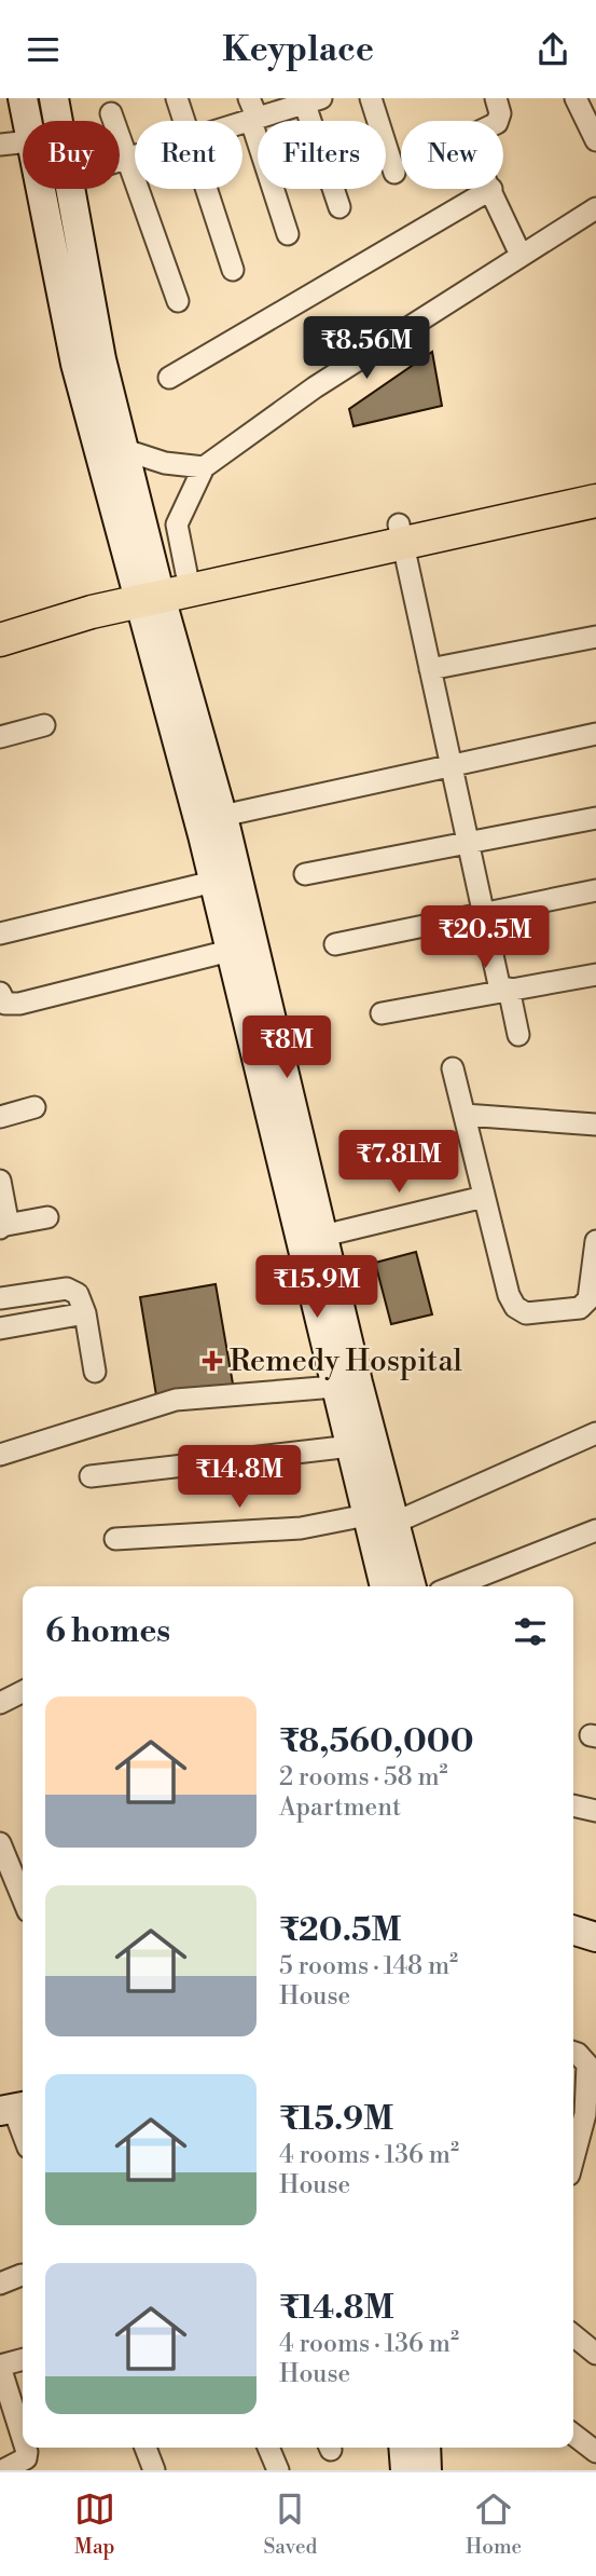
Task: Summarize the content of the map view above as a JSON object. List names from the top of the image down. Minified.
{"places":{"health":["Remedy Hospital"]},"page":{"header":"Keyplace","chip":["Buy","Rent","Filters","New"],"price":["₹8.56M","₹20.5M","₹8M","₹7.81M","₹15.9M","₹14.8M"],"heading":"6 homes","list":[{"name":"₹8,560,000","note":"2 rooms · 58 m² · Apartment"},{"name":"₹20.5M","note":"5 rooms · 148 m² · House"},{"name":"₹15.9M","note":"4 rooms · 136 m² · House"},{"name":"₹14.8M","note":"4 rooms · 136 m² · House"}],"tabs":["Map","Saved","Home"]}}
